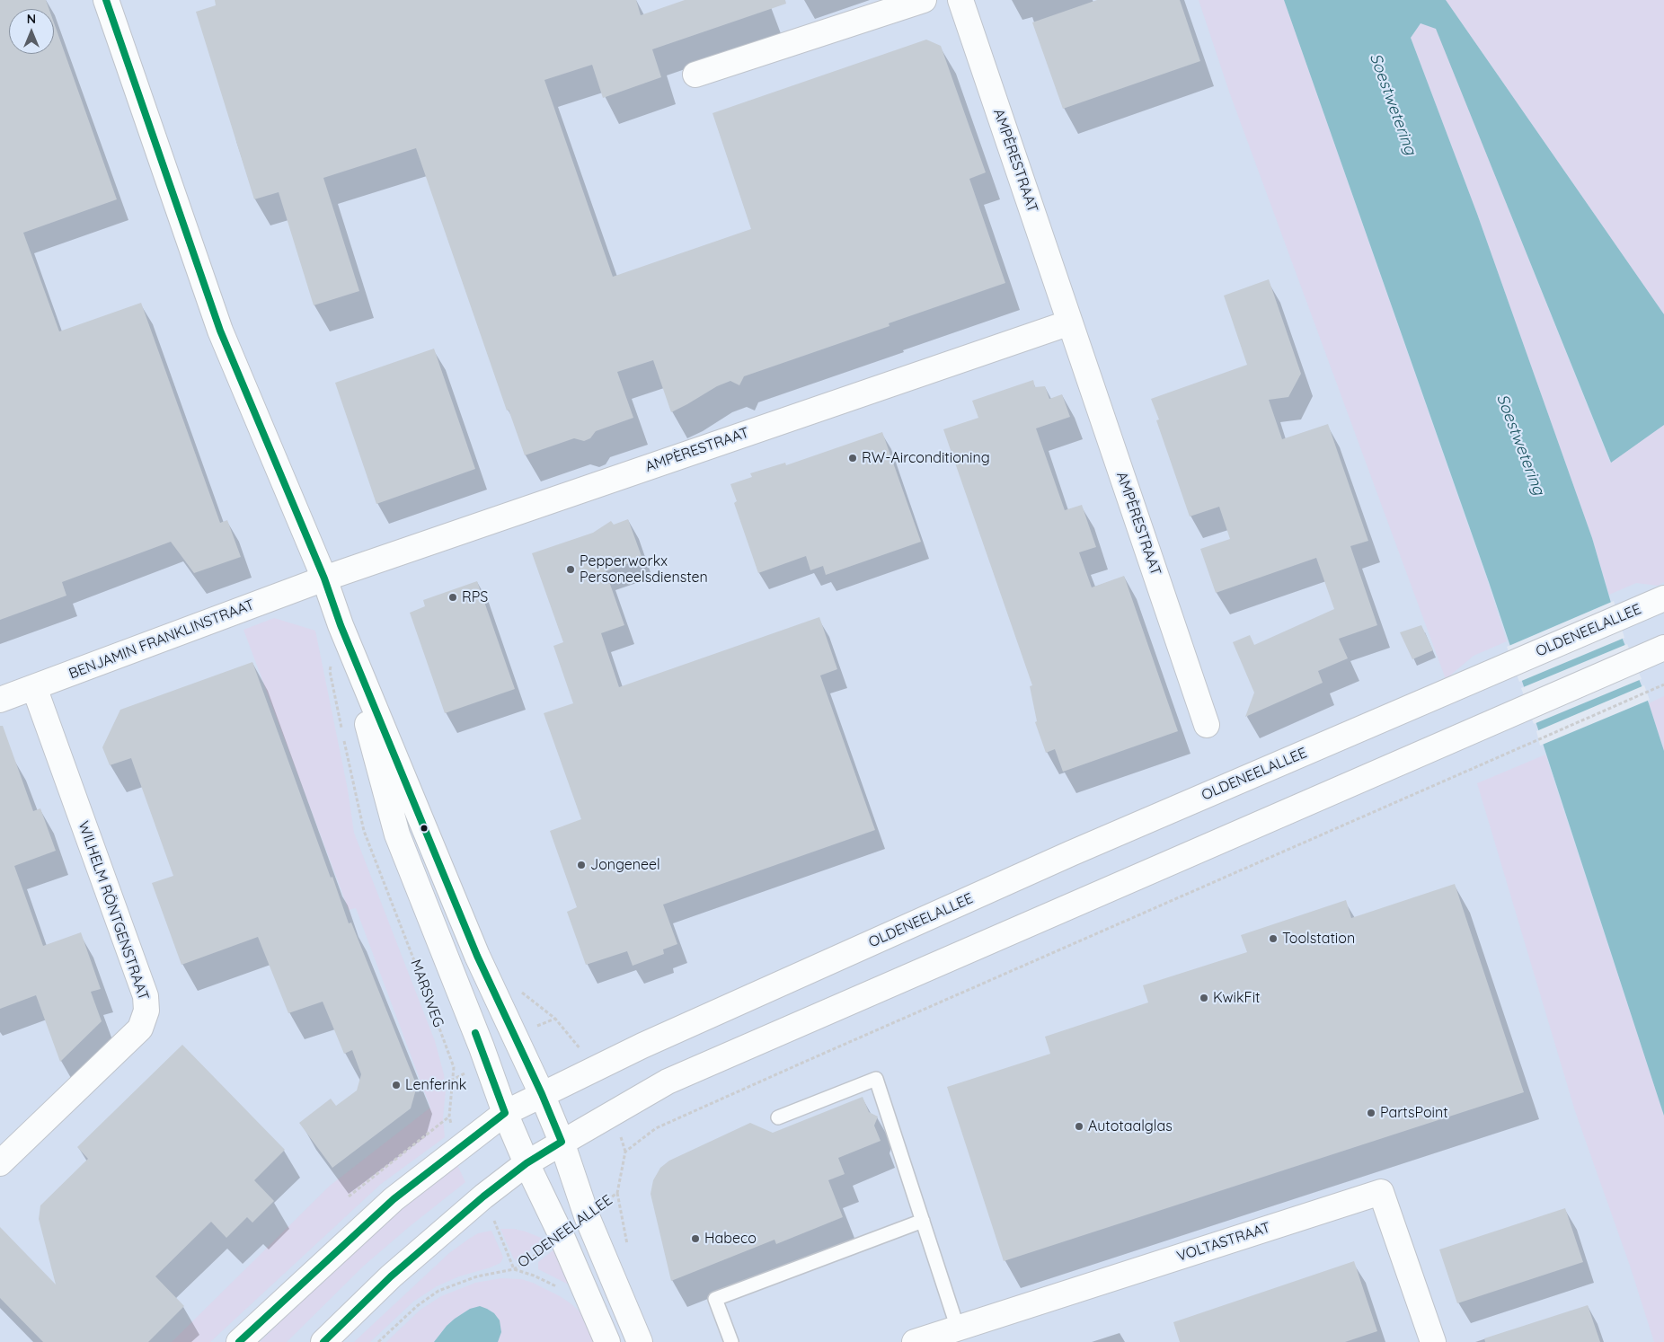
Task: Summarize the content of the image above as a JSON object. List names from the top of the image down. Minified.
{"streets":{"street":["AMPÈRESTRAAT","OLDENEELALLEE","BENJAMIN FRANKLINSTRAAT","WILHELM RÖNTGENSTRAAT","MARSWEG","VOLTASTRAAT"]},"crossings":[["AMPÈRESTRAAT","BENJAMIN FRANKLINSTRAAT"],["AMPÈRESTRAAT","MARSWEG"],["OLDENEELALLEE","MARSWEG"],["BENJAMIN FRANKLINSTRAAT","WILHELM RÖNTGENSTRAAT"],["BENJAMIN FRANKLINSTRAAT","MARSWEG"]],"water":["Soestwetering"],"places":["RW-Airconditioning","Pepperworkx Personeelsdiensten","RPS","Jongeneel","Toolstation","KwikFit","Lenferink","PartsPoint","Autotaalglas","Habeco"],"north":"top"}
